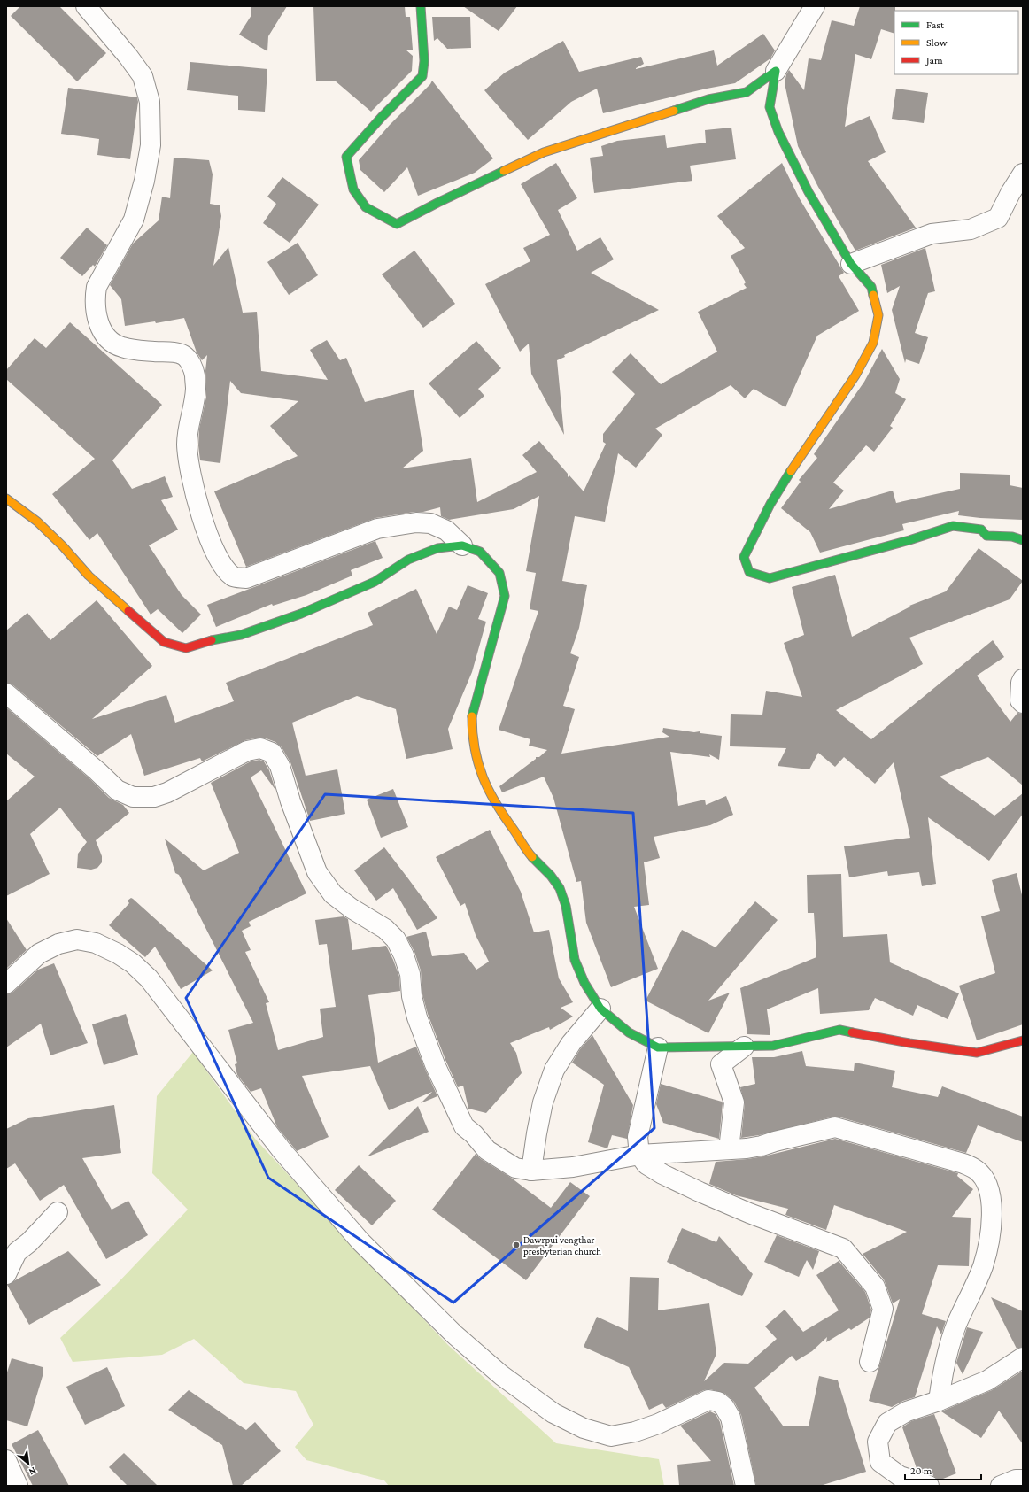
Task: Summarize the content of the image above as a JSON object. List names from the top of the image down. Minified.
{"places":["Dawrpui vengthar presbyterian church"],"legend":["Fast","Slow","Jam"],"scale_bar":"20 m","north":"bottom right"}
